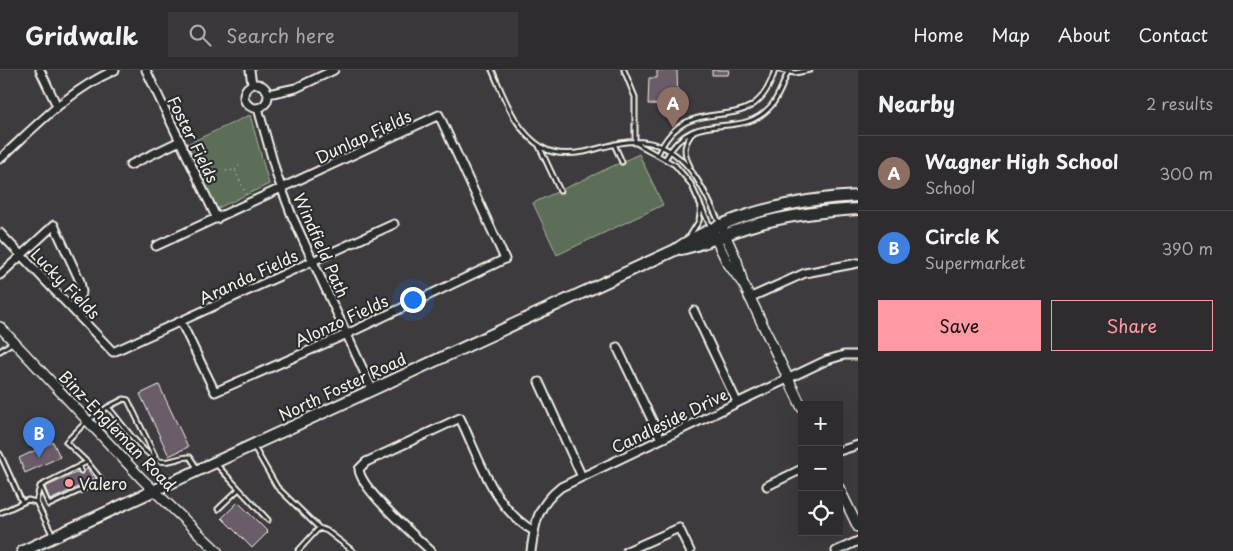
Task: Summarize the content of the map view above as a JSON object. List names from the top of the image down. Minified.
{"streets":{"main road":["North Foster Road"],"street":["Dunlap Fields","Foster Fields","Windfield Path","Aranda Fields","Lucky Fields","Alonzo Fields","Candleside Drive","Binz-Engleman Road"]},"crossings":[["Dunlap Fields","Foster Fields"],["Dunlap Fields","Windfield Path"],["Dunlap Fields","Alonzo Fields"],["Windfield Path","Aranda Fields"],["Windfield Path","Alonzo Fields"],["Windfield Path","North Foster Road"],["Aranda Fields","Lucky Fields"],["Aranda Fields","Alonzo Fields"],["North Foster Road","Binz-Engleman Road"]],"places":["Valero"],"page":{"header":"Gridwalk","search":"Search here","nav":["Home","Map","About","Contact"],"heading":["Nearby","2 results"],"pins":["A","B"],"list":[{"mark":"A","name":"Wagner High School","note":"School","value":"300 m"},{"mark":"B","name":"Circle K","note":"Supermarket","value":"390 m"}],"buttons":["Save","Share"],"map_buttons":["+","−"]}}
